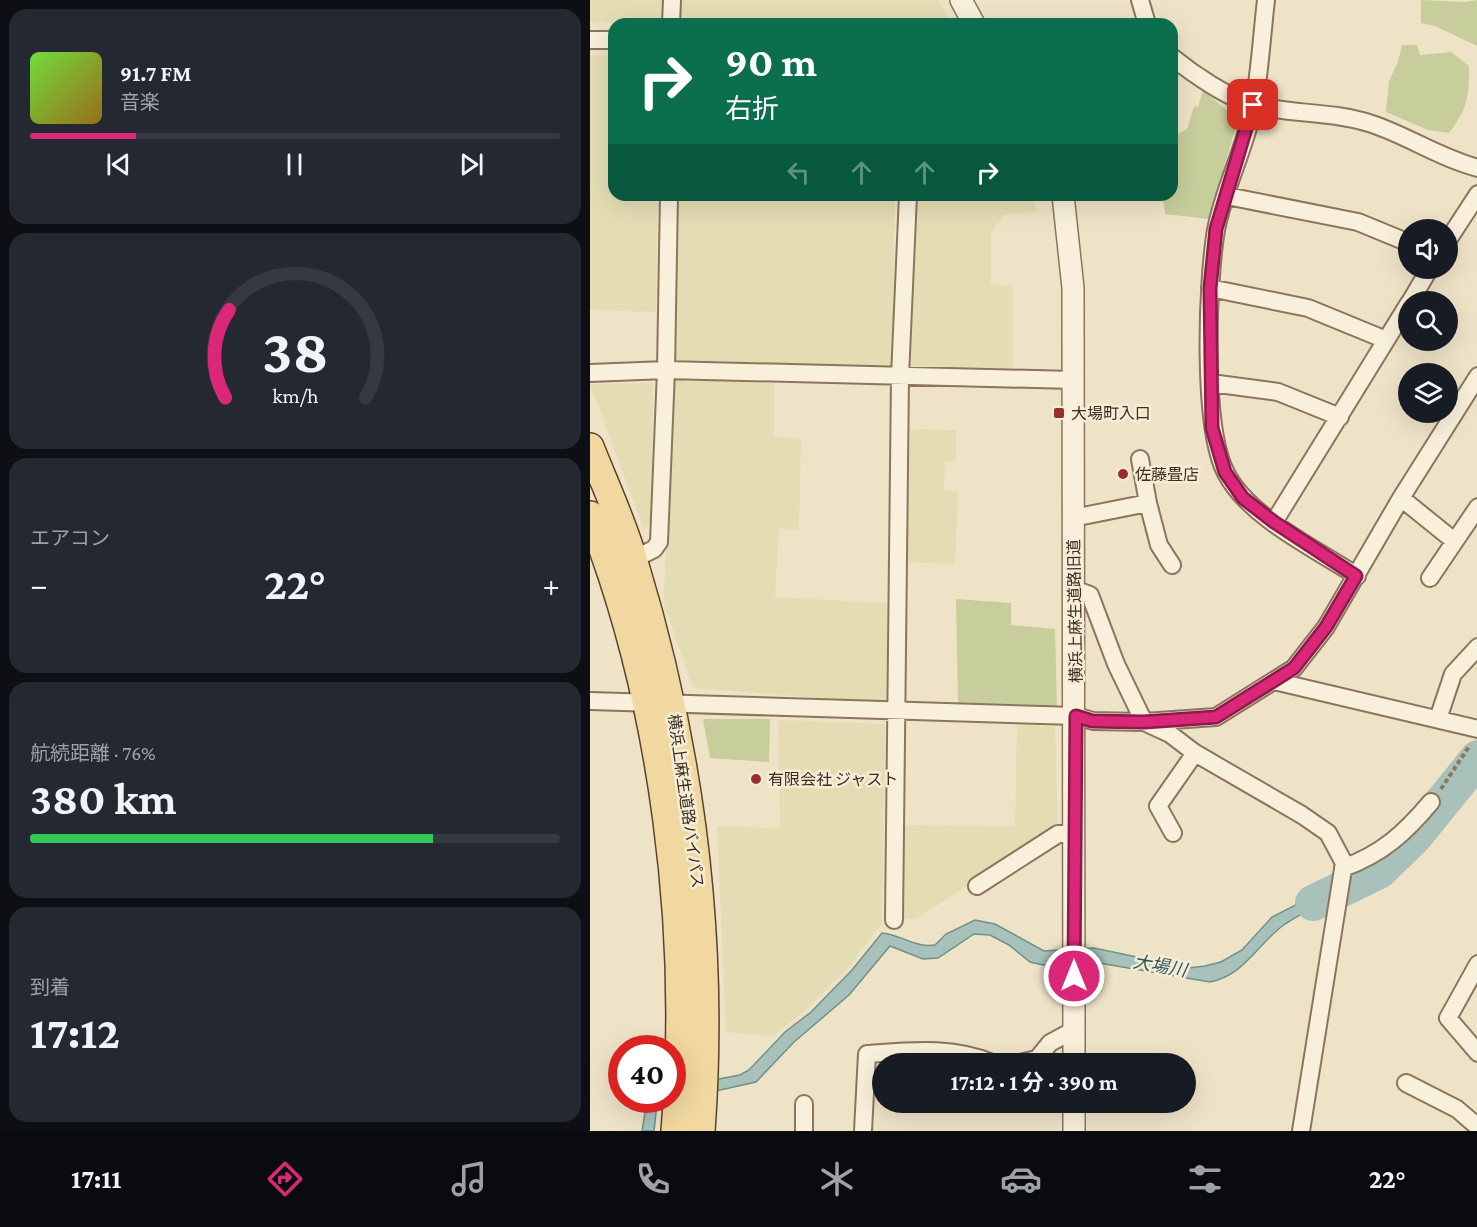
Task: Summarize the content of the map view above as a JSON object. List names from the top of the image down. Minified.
{"streets":{"main road":["横浜上麻生道路バイパス"],"street":["横浜上麻生道路旧道"]},"water":["大場川"],"places":{"transit":["大場町入口"],"other":["佐藤畳店","有限会社 ジャスト"]},"page":{"turn":["90 m","右折"],"song":["91.7 FM","音楽"],"tile":["エアコン",["航続距離 · 76%","380 km"],["到着","17:12"]],"heat":["−","22°","+"],"limit":"40","trip":"17:12 · 1 分 · 390 m","tabs":["17:11","22°"],"gauge":["38","km/h"]}}
